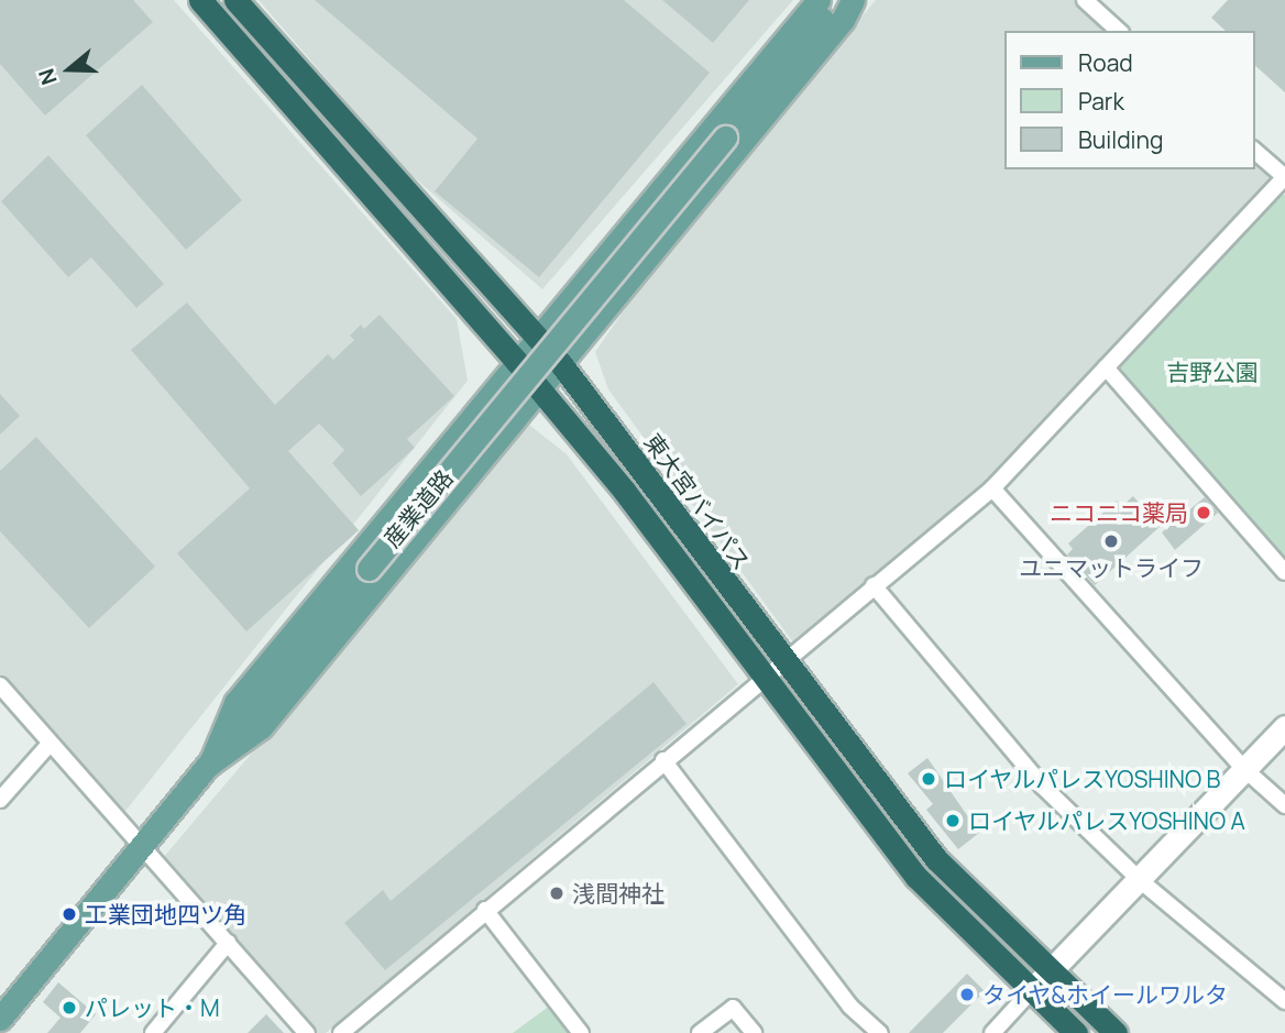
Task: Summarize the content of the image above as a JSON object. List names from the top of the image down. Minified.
{"streets":{"highway":["東大宮バイパス"],"main road":["産業道路"]},"parks":["吉野公園"],"places":["ニコニコ薬局","ユニマットライフ","ロイヤルパレスYOSHINO B","ロイヤルパレスYOSHINO A","浅間神社","工業団地四ツ角","タイヤ&ホイールワルタ","パレット・M"],"legend":["Road","Park","Building"],"north":"left"}
